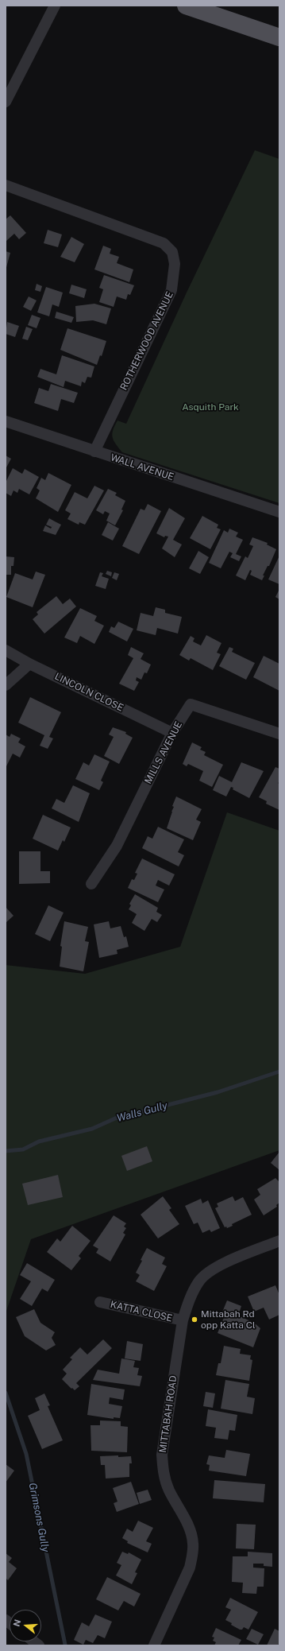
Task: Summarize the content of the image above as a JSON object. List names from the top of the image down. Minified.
{"streets":{"street":["ROTHERWOOD AVENUE","WALL AVENUE","LINCOLN CLOSE","MILLS AVENUE","KATTA CLOSE","MITTABAH ROAD"]},"crossings":[["ROTHERWOOD AVENUE","WALL AVENUE"],["LINCOLN CLOSE","MILLS AVENUE"],["KATTA CLOSE","MITTABAH ROAD"]],"water":["Walls Gully","Grimsons Gully"],"parks":["Asquith Park"],"places":["Mittabah Rd opp Katta Cl"],"north":"left"}
